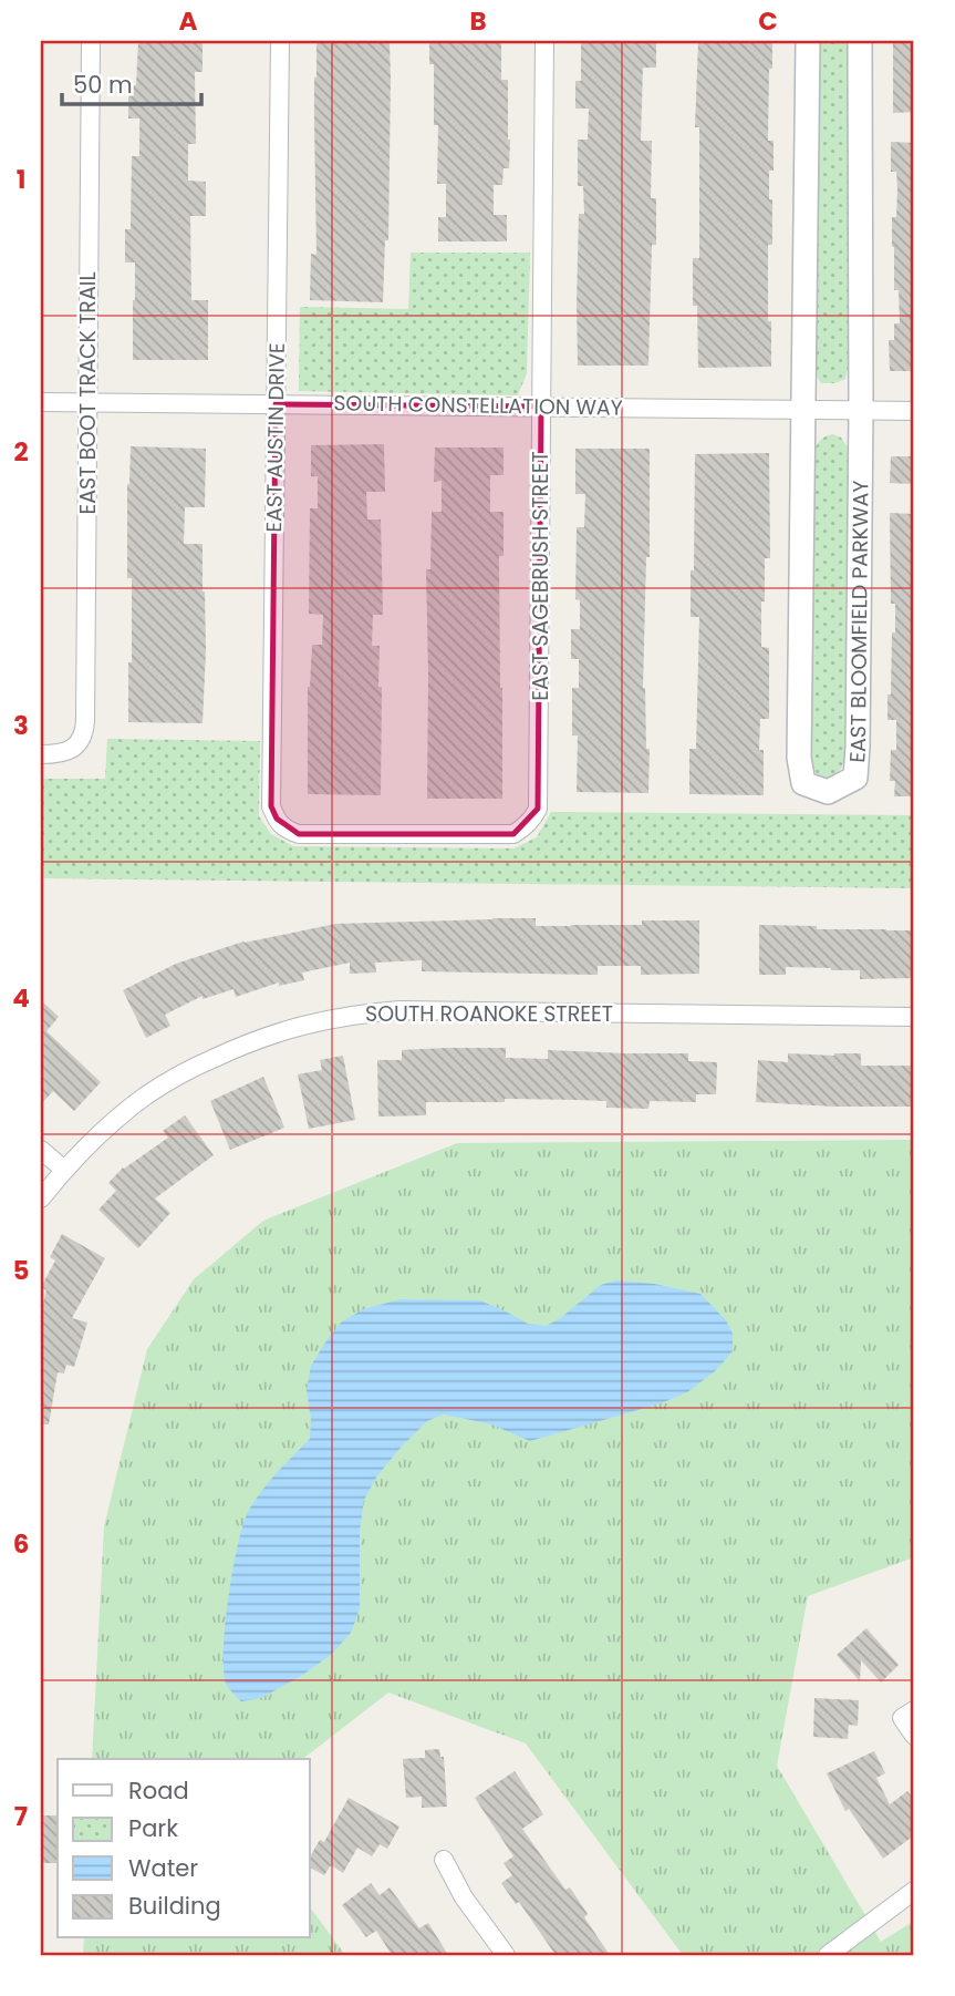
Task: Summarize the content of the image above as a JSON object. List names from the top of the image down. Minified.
{"streets":{"street":["EAST BOOT TRACK TRAIL","SOUTH CONSTELLATION WAY","EAST AUSTIN DRIVE","EAST SAGEBRUSH STREET","EAST BLOOMFIELD PARKWAY","SOUTH ROANOKE STREET"]},"crossings":[["EAST BOOT TRACK TRAIL","SOUTH CONSTELLATION WAY"],["SOUTH CONSTELLATION WAY","EAST AUSTIN DRIVE"],["SOUTH CONSTELLATION WAY","EAST SAGEBRUSH STREET"],["SOUTH CONSTELLATION WAY","EAST BLOOMFIELD PARKWAY"],["EAST AUSTIN DRIVE","EAST SAGEBRUSH STREET"]],"legend":["Road","Park","Water","Building"],"scale_bar":"50 m","grid":{"columns":["A","B","C"],"rows":["1","2","3","4","5","6","7"]}}
